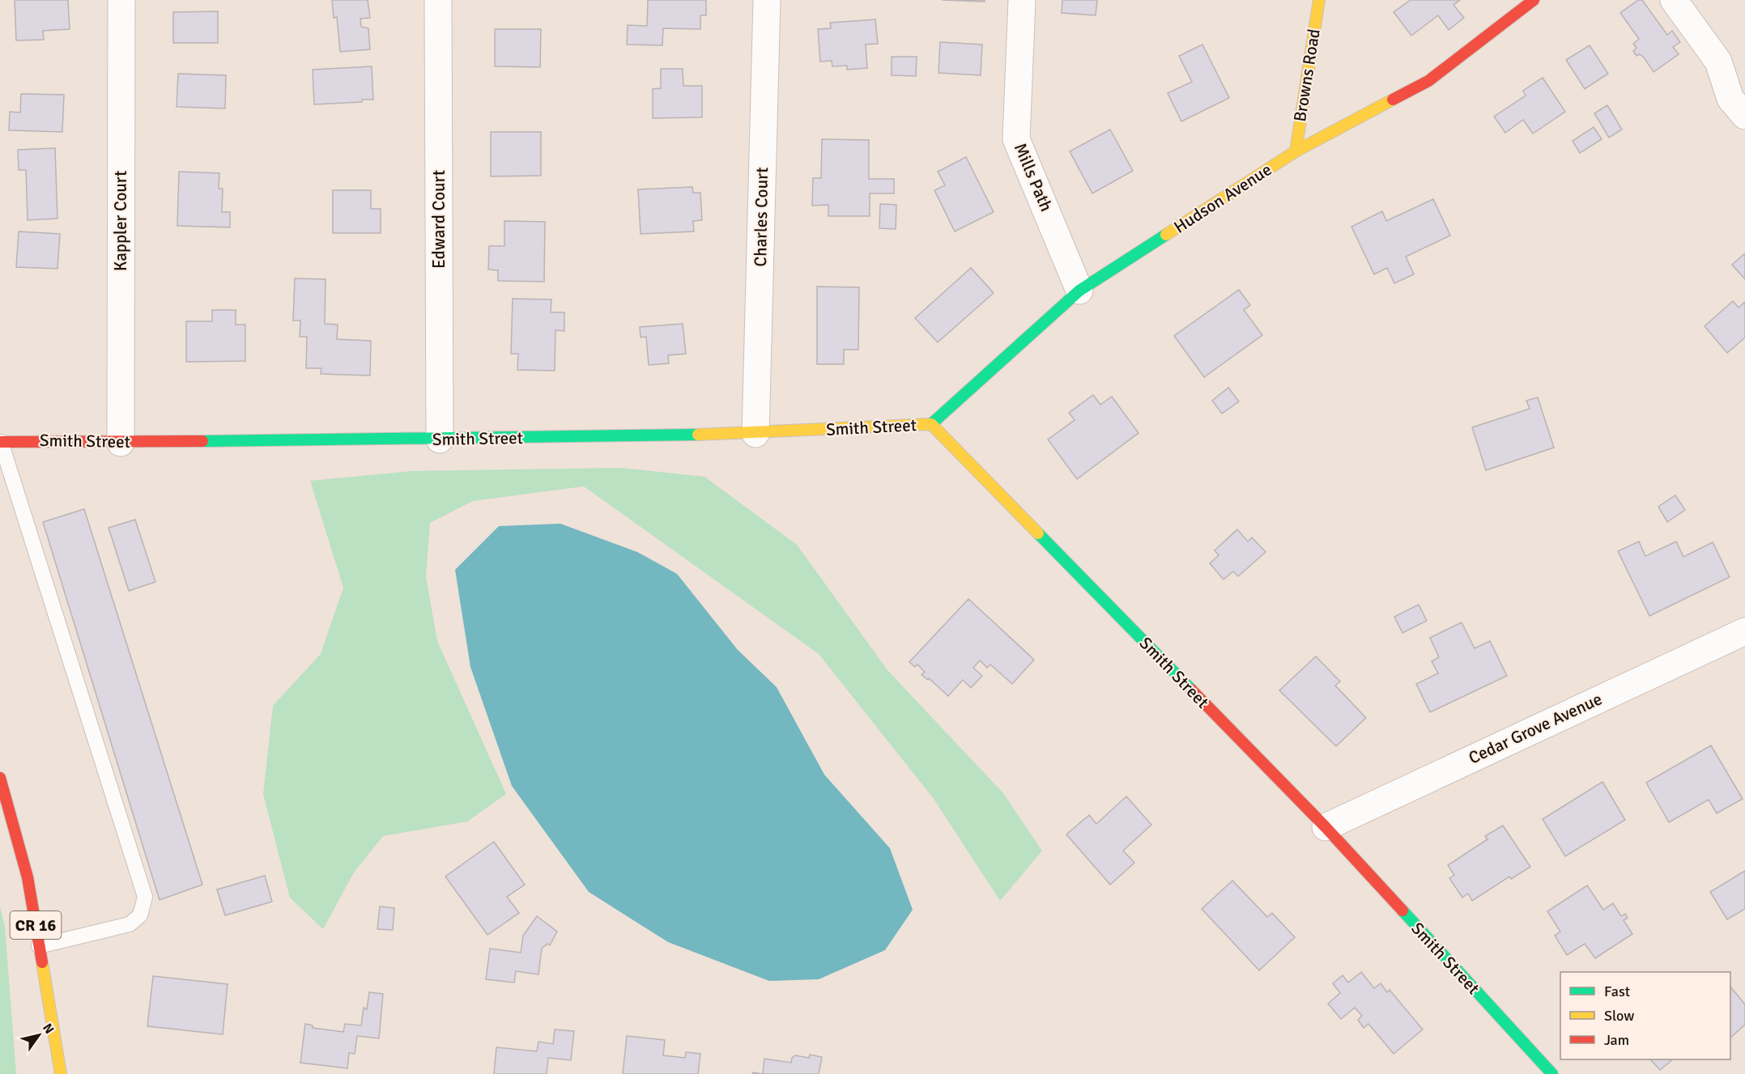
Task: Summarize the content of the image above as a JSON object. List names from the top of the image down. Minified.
{"streets":{"street":["Browns Road","Mills Path","Hudson Avenue","Charles Court","Edward Court","Kappler Court","Smith Street","Cedar Grove Avenue","CR 16"]},"crossings":[["Browns Road","Hudson Avenue"],["Mills Path","Hudson Avenue"],["Hudson Avenue","Smith Street"],["Charles Court","Smith Street"],["Edward Court","Smith Street"],["Kappler Court","Smith Street"],["Smith Street","Cedar Grove Avenue"]],"legend":["Fast","Slow","Jam"],"north":"top right"}
